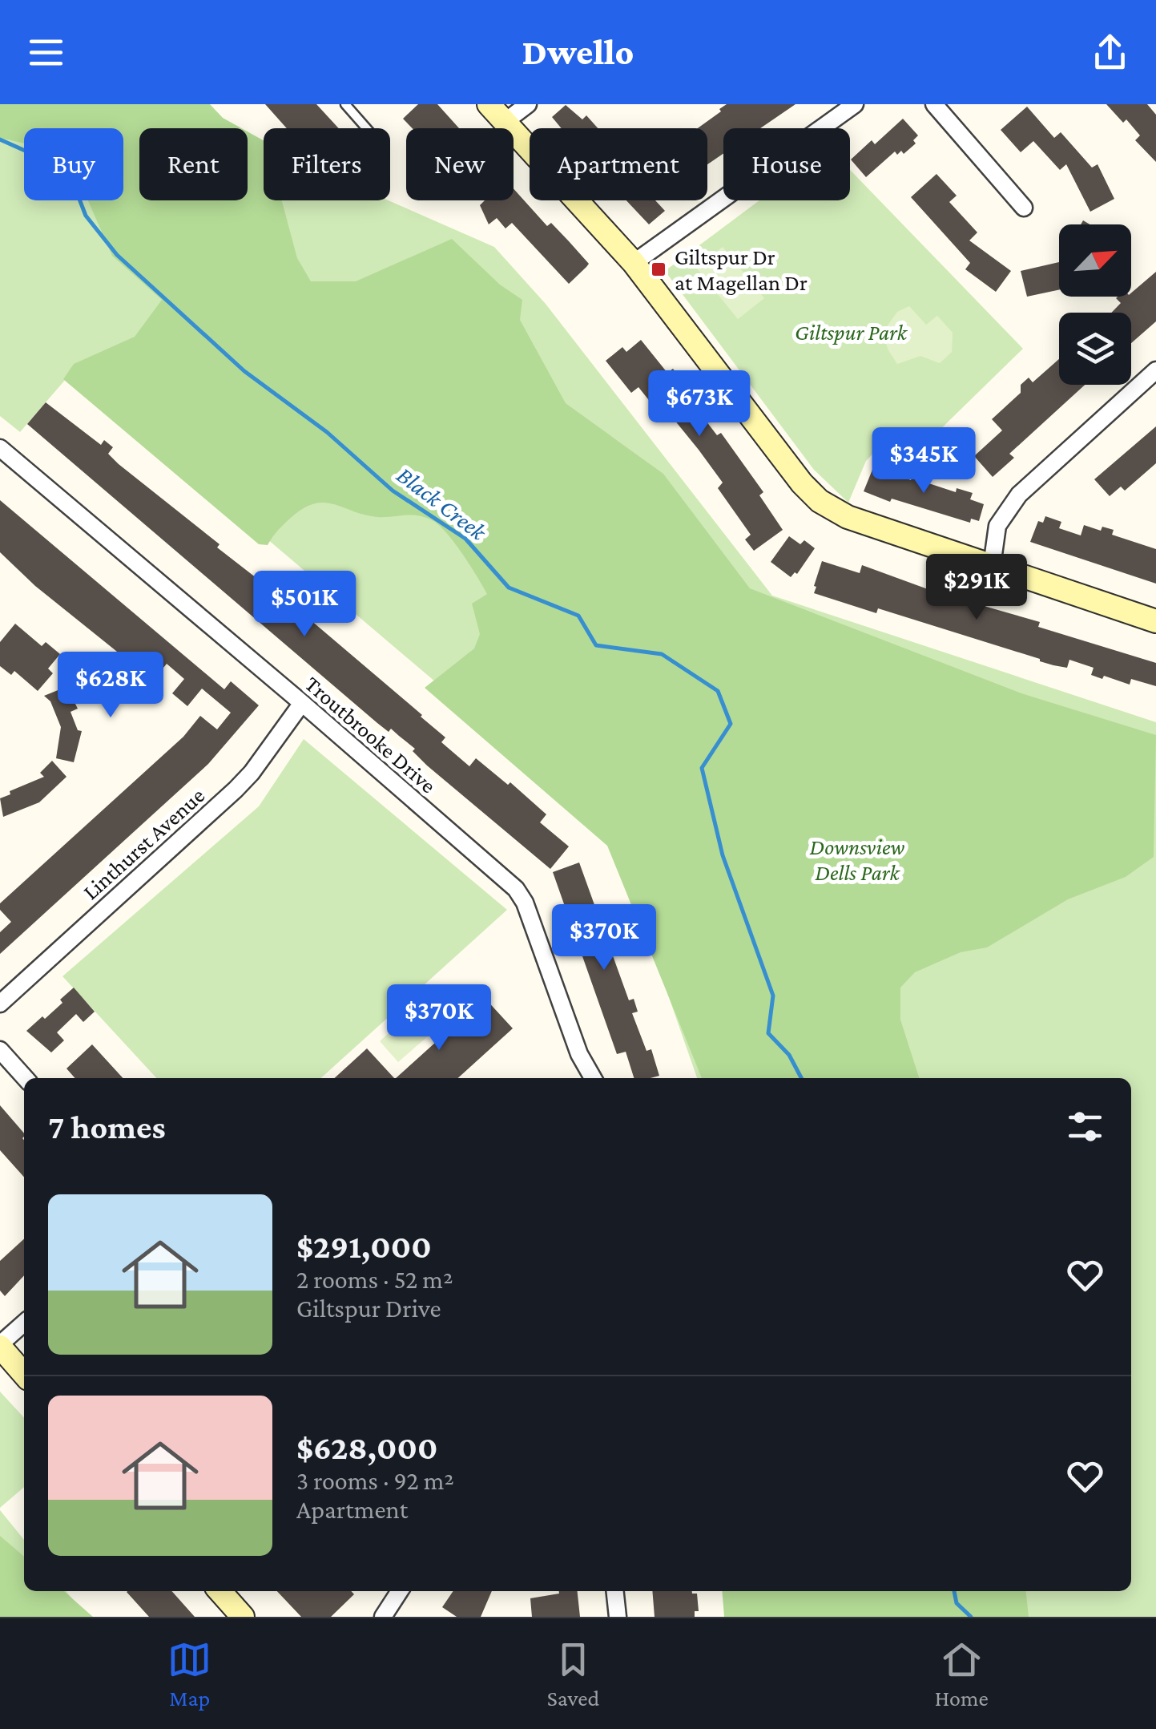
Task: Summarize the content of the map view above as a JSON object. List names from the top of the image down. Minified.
{"streets":{"street":["Troutbrooke Drive","Linthurst Avenue"]},"crossings":[["Troutbrooke Drive","Linthurst Avenue"]],"water":["Black Creek"],"parks":["Giltspur Park","Downsview Dells Park"],"places":{"transit":["Giltspur Dr at Magellan Dr"]},"north":"top right","page":{"header":"Dwello","chip":["Buy","Rent","Filters","New","Apartment","House"],"price":["$673K","$345K","$291K","$501K","$628K","$370K","$370K"],"heading":"7 homes","list":[{"name":"$291,000","note":"2 rooms · 52 m² · Giltspur Drive"},{"name":"$628,000","note":"3 rooms · 92 m² · Apartment"}],"tabs":["Map","Saved","Home"]}}
